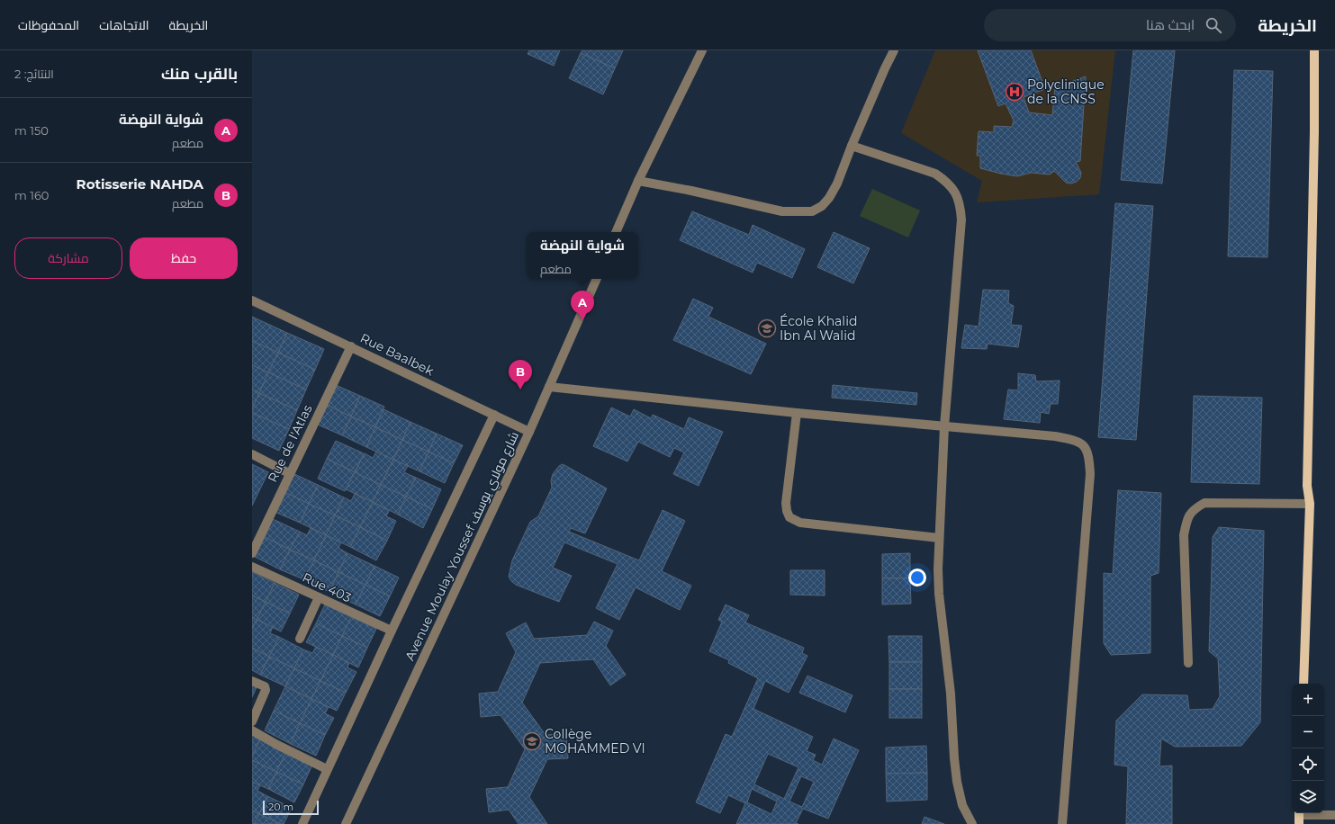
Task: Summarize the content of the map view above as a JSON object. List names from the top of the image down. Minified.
{"streets":{"street":["Rue Baalbek","Rue de l'Atlas","Avenue Moulay Youssef شارع مولاي يوسف","Rue 403"]},"crossings":[["Rue Baalbek","Rue de l'Atlas"],["Rue Baalbek","Avenue Moulay Youssef شارع مولاي يوسف"]],"places":{"hospital":["Polyclinique de la CNSS"],"school or university":["École Khalid Ibn Al Walid","Collège MOHAMMED VI"]},"scale_bar":"20 m","page":{"header":"الخريطة","search":"ابحث هنا","nav":["الخريطة","الاتجاهات","المحفوظات"],"heading":["بالقرب منك","النتائج: 2"],"list":[{"mark":"A","name":"شواية النهضة","note":"مطعم","value":"150 m"},{"mark":"B","name":"Rotisserie NAHDA","note":"مطعم","value":"160 m"}],"buttons":["حفظ","مشاركة"],"popup":["شواية النهضة","مطعم"],"pins":["A","B"],"map_buttons":["+","−"],"scale":"20 m"}}
